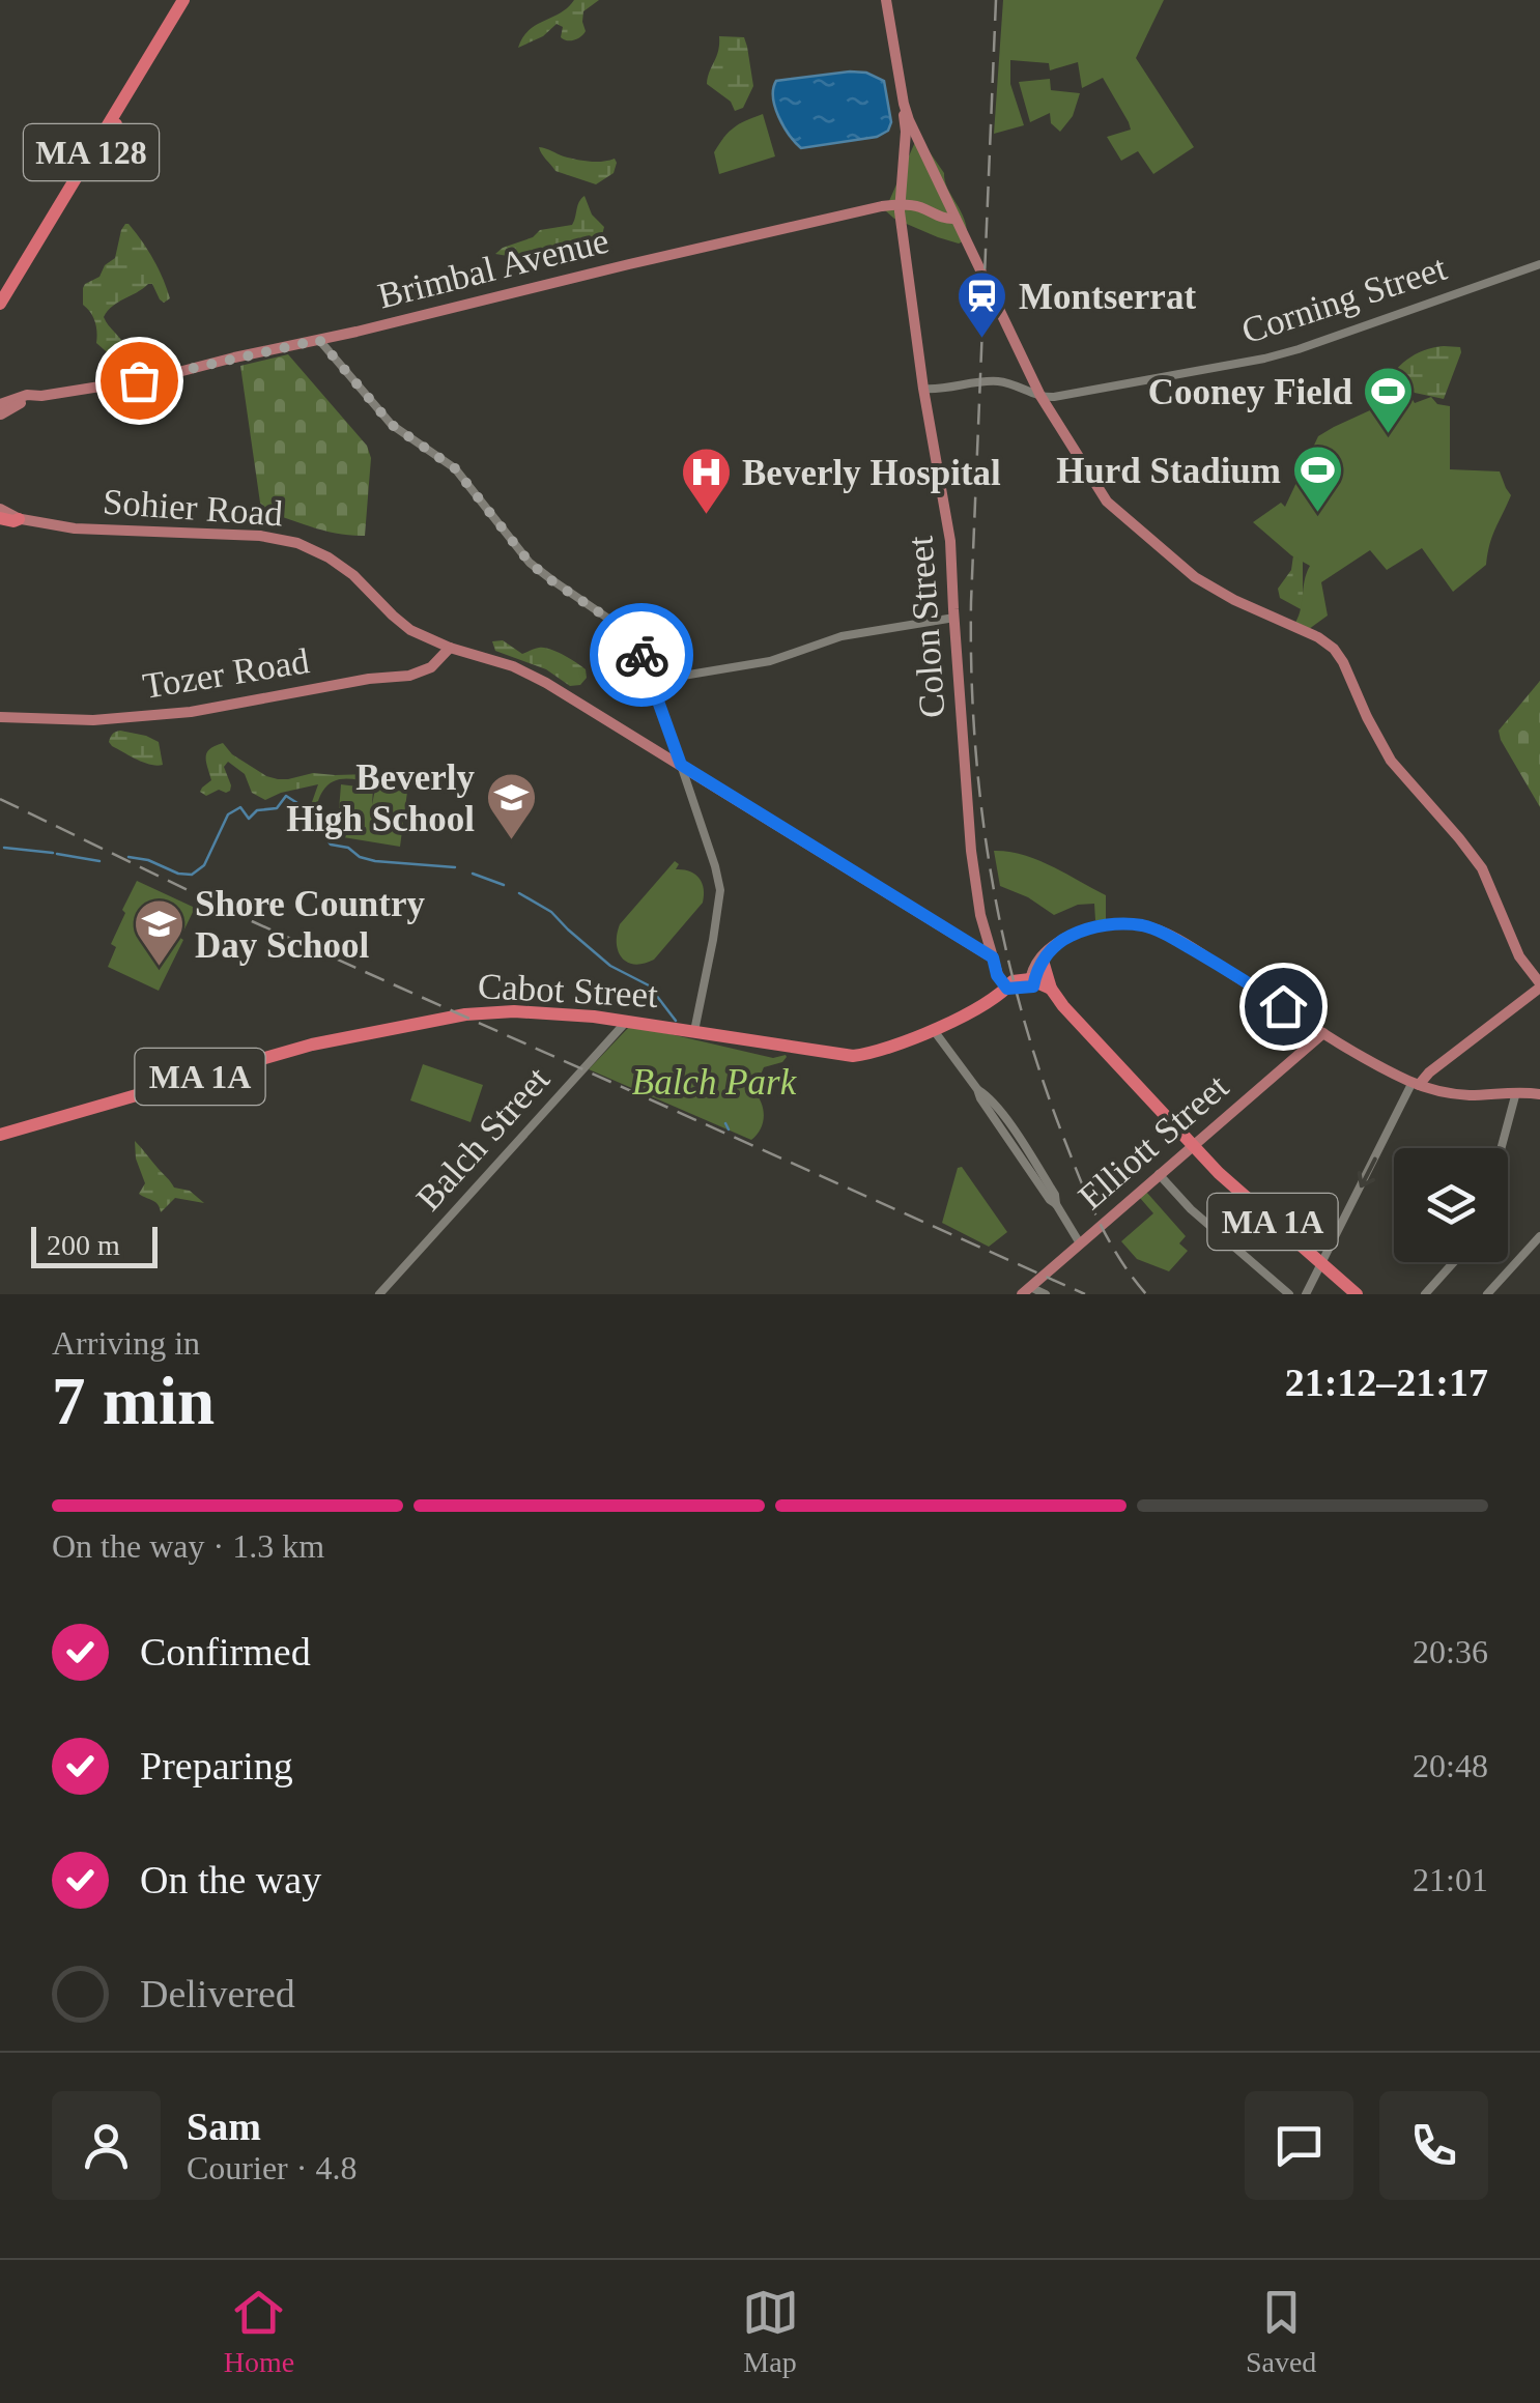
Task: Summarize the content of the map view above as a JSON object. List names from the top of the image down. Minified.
{"streets":{"highway":["MA 128","Cabot Street","MA 1A"],"main road":["Brimbal Avenue","Sohier Road","Colon Street","Tozer Road","Elliott Street"],"street":["Corning Street","Balch Street"]},"crossings":[["Brimbal Avenue","Colon Street"],["Sohier Road","Colon Street"],["Sohier Road","Cabot Street"],["Colon Street","Cabot Street"],["Cabot Street","MA 1A"],["Cabot Street","Balch Street"],["MA 1A","Elliott Street"]],"parks":["Balch Park"],"places":{"station":["Montserrat"],"sports":["Cooney Field","Hurd Stadium"],"hospital":["Beverly Hospital"],"school or university":["Beverly High School","Shore Country Day School"]},"scale_bar":"200 m","page":{"scale":"200 m","heading":["7 min","Arriving in","21:12–21:17"],"panel":["Sam","Courier · 4.8"],"bar":"On the way · 1.3 km","list":[["Confirmed","20:36"],["Preparing","20:48"],["On the way","21:01"],"Delivered"],"tabs":["Home","Map","Saved"]}}
